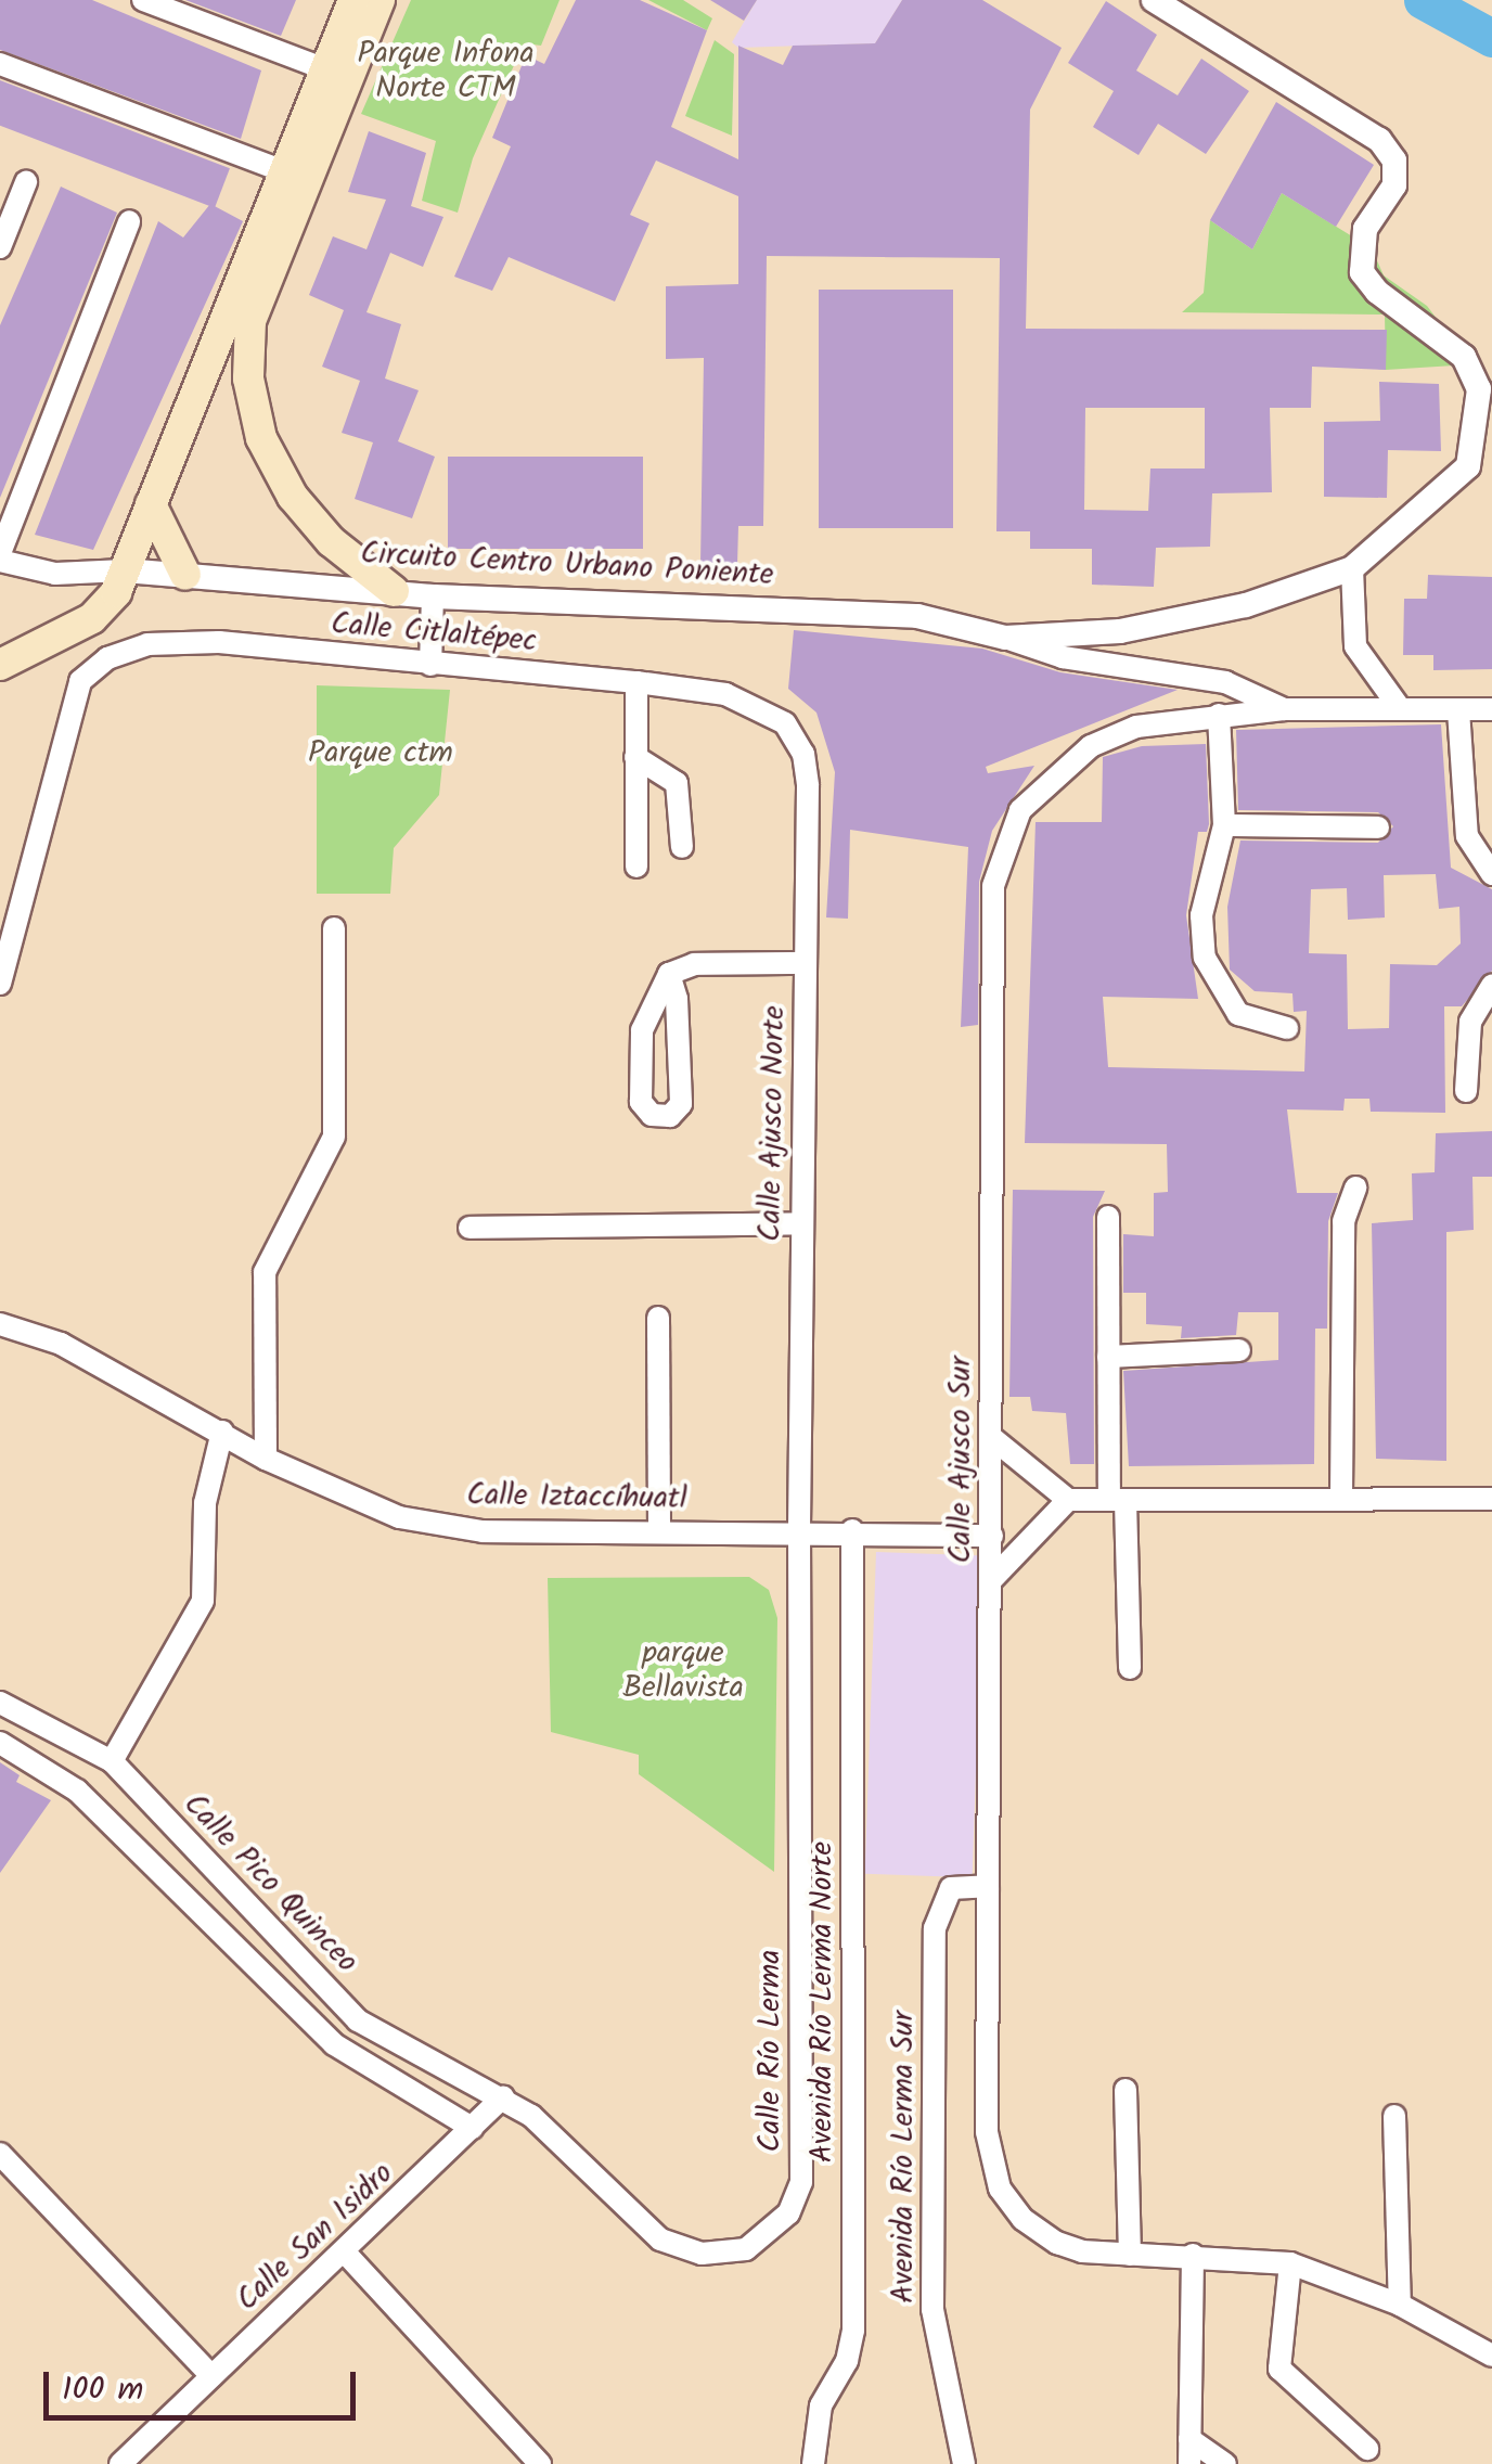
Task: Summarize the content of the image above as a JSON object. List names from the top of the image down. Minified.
{"streets":{"street":["Circuito Centro Urbano Poniente","Calle Citlaltépec","Calle Ajusco Norte","Calle Ajusco Sur","Calle Iztaccíhuatl","Calle Pico Quinceo","Avenida Río Lerma Norte","Calle Río Lerma","Avenida Río Lerma Sur","Calle San Isidro"]},"crossings":[["Calle Citlaltépec","Calle Ajusco Norte"],["Calle Ajusco Norte","Calle Iztaccíhuatl"],["Calle Ajusco Norte","Calle Río Lerma"],["Calle Ajusco Sur","Calle Iztaccíhuatl"],["Calle Ajusco Sur","Avenida Río Lerma Sur"],["Calle Iztaccíhuatl","Avenida Río Lerma Norte"],["Calle Iztaccíhuatl","Calle Río Lerma"],["Calle Pico Quinceo","Calle Río Lerma"],["Calle Pico Quinceo","Calle San Isidro"],["Calle Río Lerma","Calle San Isidro"]],"parks":["Parque Infona Norte CTM","Parque ctm","parque Bellavista"],"scale_bar":"100 m"}
